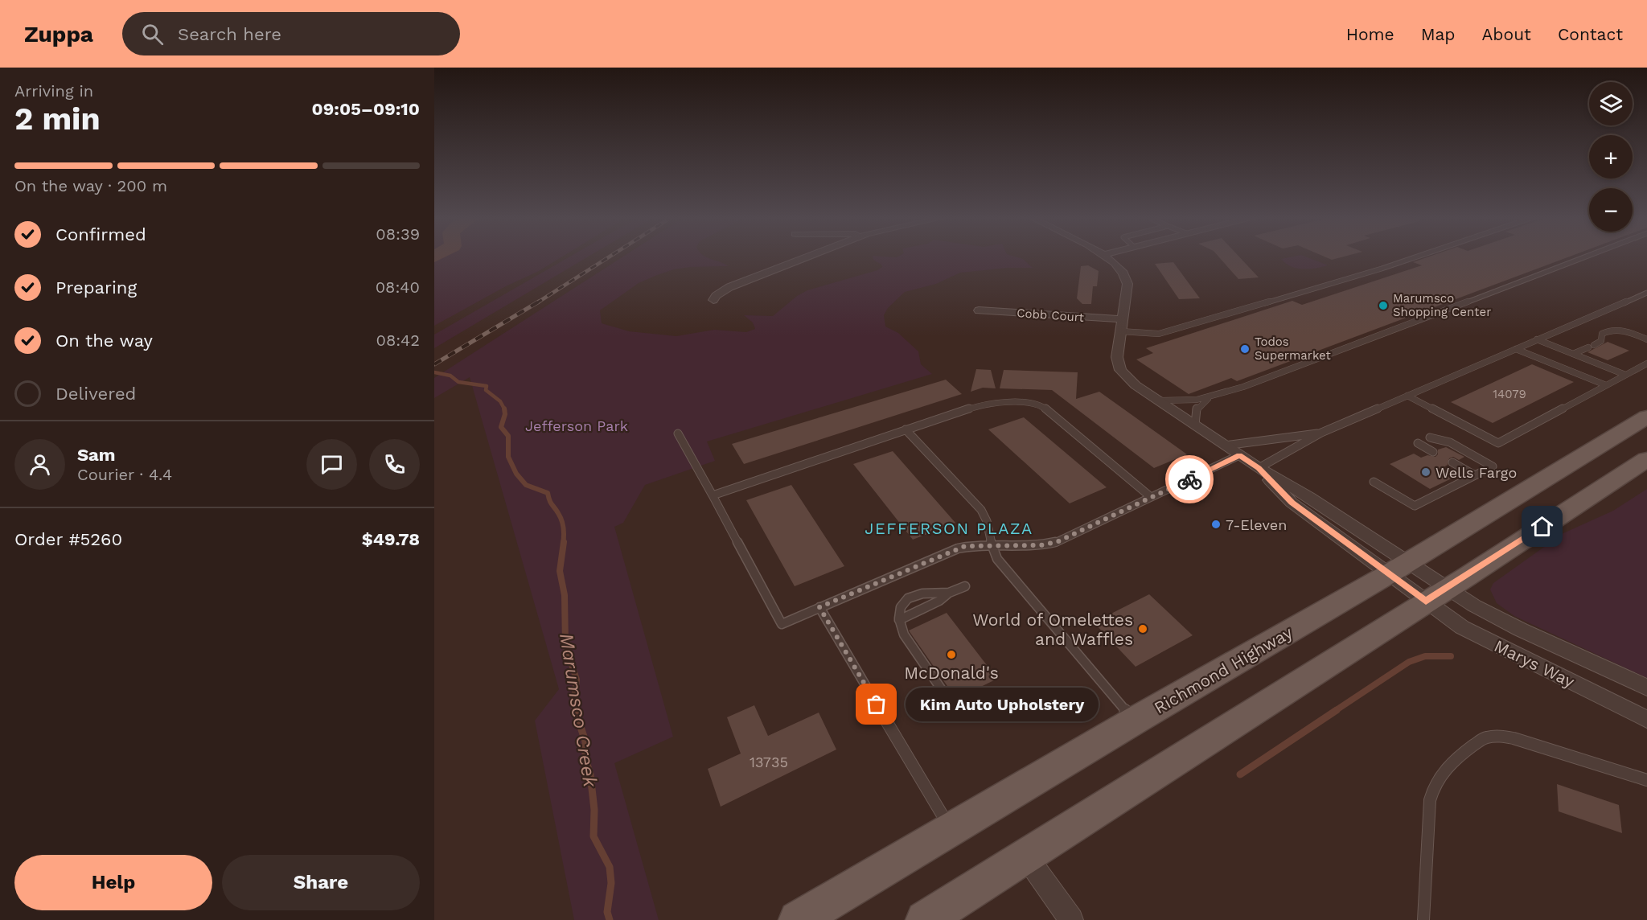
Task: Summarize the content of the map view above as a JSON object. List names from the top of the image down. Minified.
{"streets":{"main road":["Richmond Highway"],"street":["Cobb Court","Marys Way"]},"districts":["JEFFERSON PLAZA"],"water":["Marumsco Creek"],"parks":["Jefferson Park"],"places":["Marumsco Shopping Center","Todos Supermarket","Wells Fargo","7-Eleven","World of Omelettes and Waffles","McDonald's","Kim Auto Upholstery"],"house_numbers":["14079","13735"],"page":{"header":"Zuppa","search":"Search here","nav":["Home","Map","About","Contact"],"heading":["2 min","Arriving in","09:05–09:10"],"panel":["Sam","Courier · 4.4","Order #5260","$49.78"],"map_buttons":["+","−"],"bar":"On the way · 200 m","list":[["Confirmed","08:39"],["Preparing","08:40"],["On the way","08:42"],"Delivered"],"bubble":"Kim Auto Upholstery","buttons":["Help","Share"]}}
